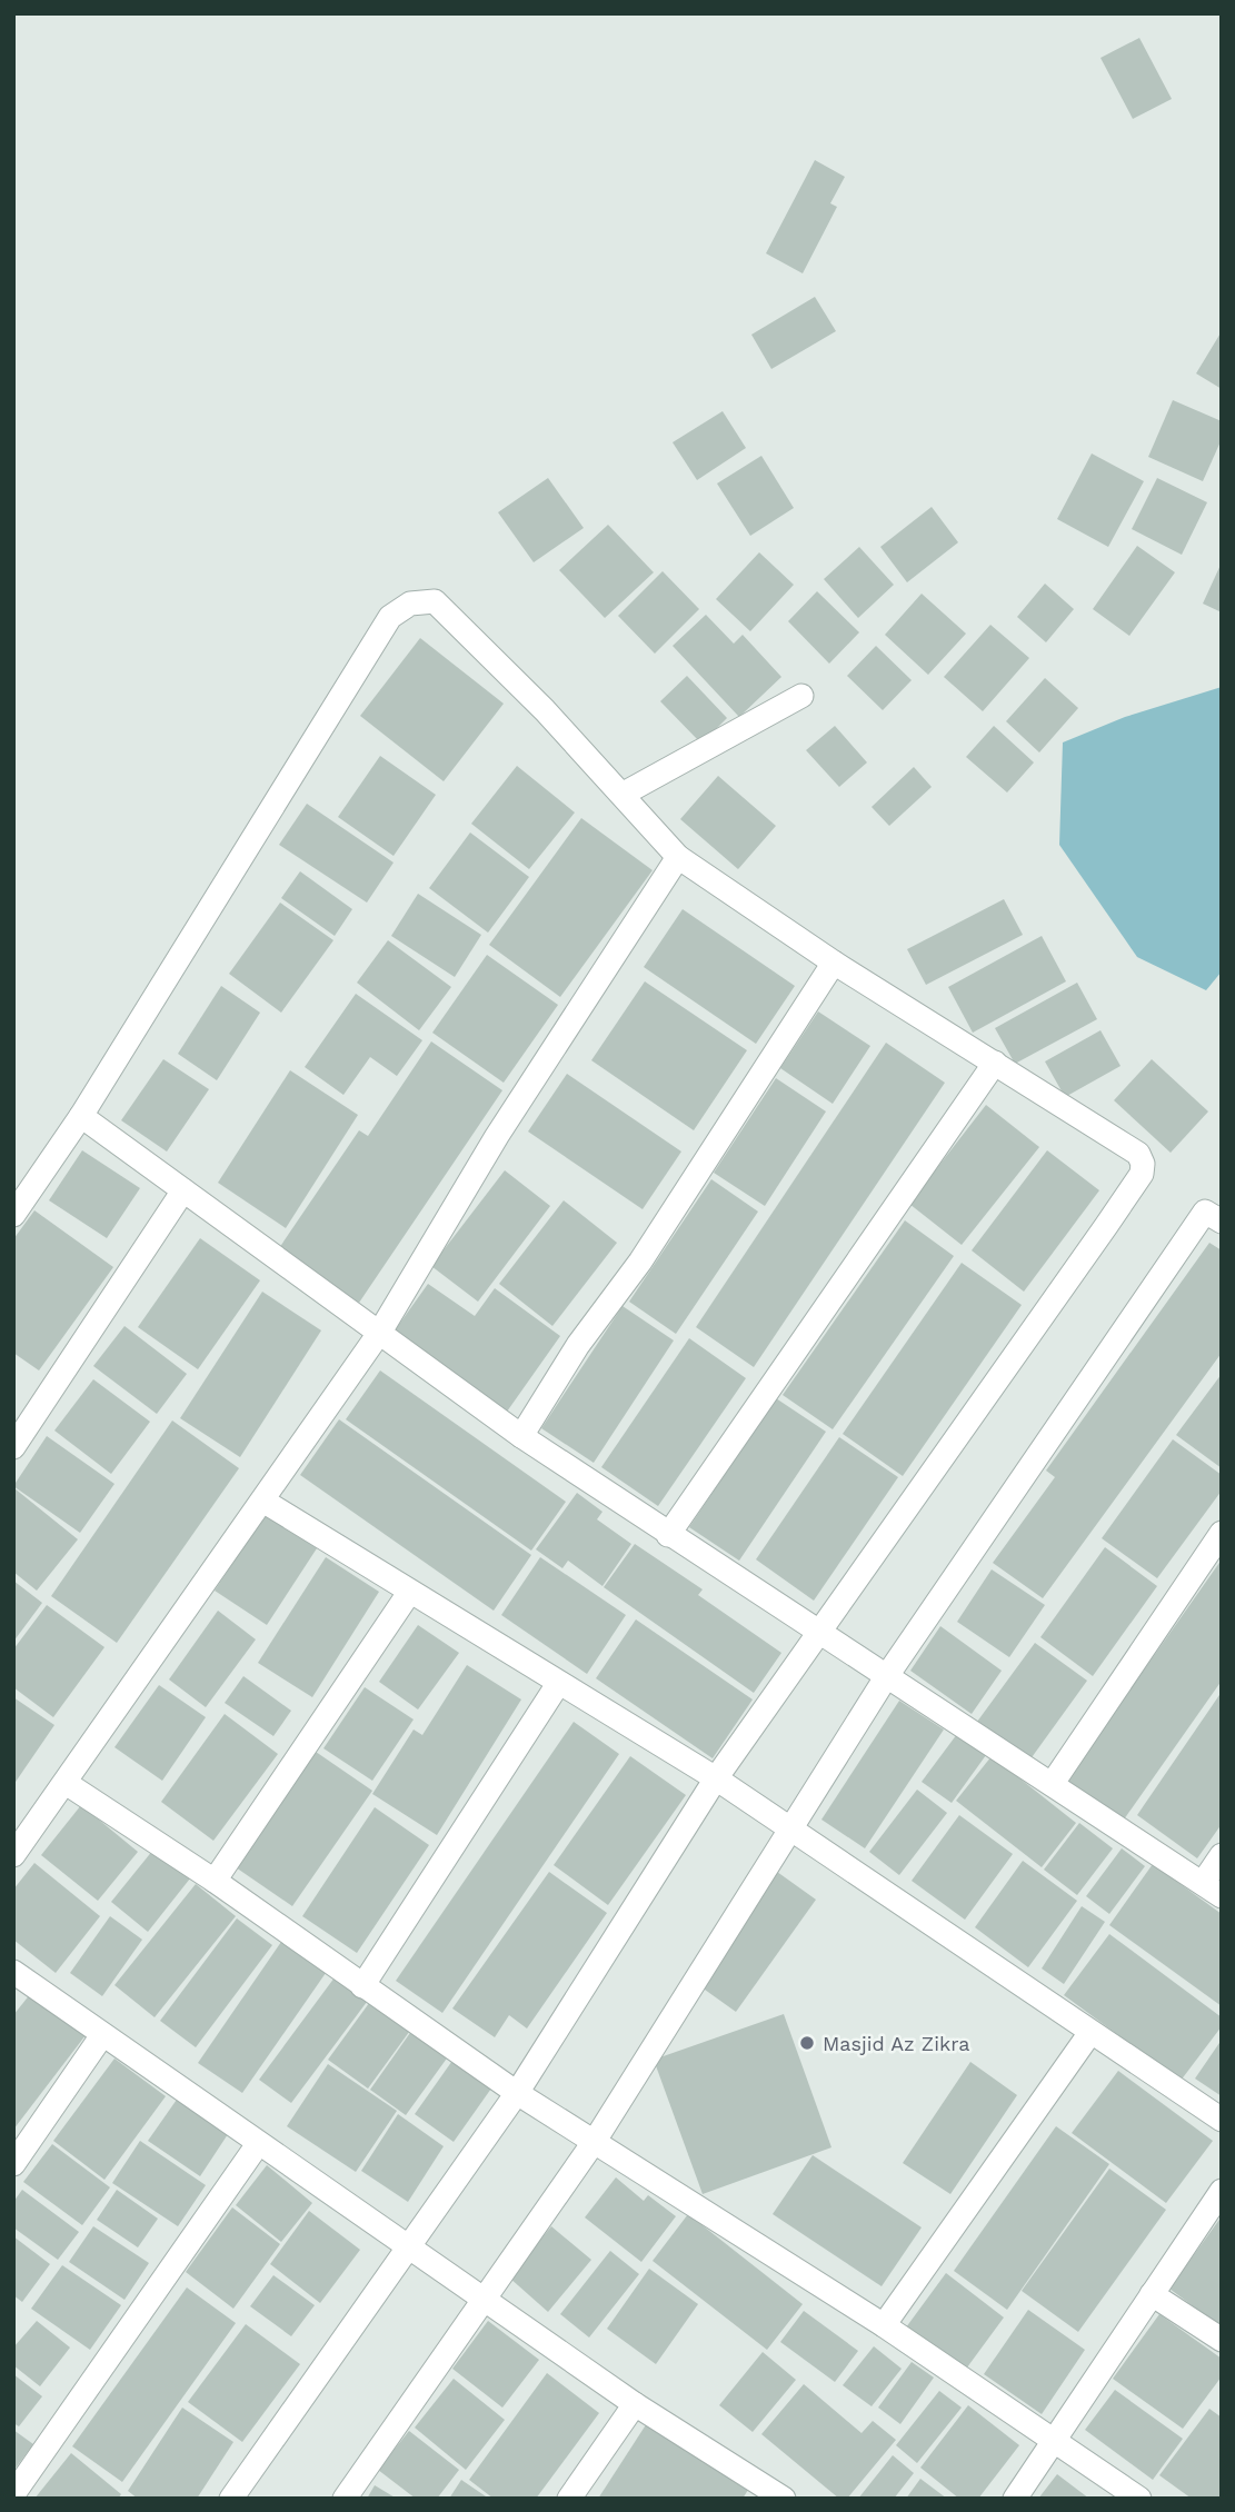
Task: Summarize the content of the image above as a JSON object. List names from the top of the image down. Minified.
{"places":["Masjid Az Zikra"]}
